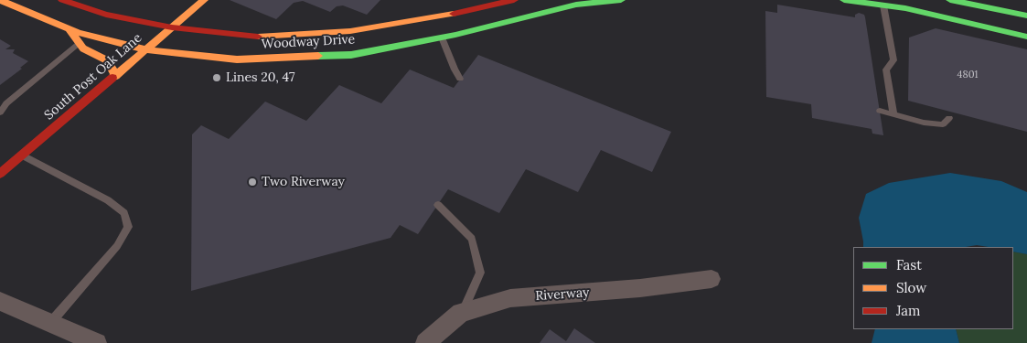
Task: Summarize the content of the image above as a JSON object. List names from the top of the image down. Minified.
{"streets":{"main road":["Woodway Drive","South Post Oak Lane"],"street":["Riverway"]},"crossings":[["Woodway Drive","South Post Oak Lane"]],"places":["Lines 20, 47","Two Riverway"],"house_numbers":["4801"],"legend":["Fast","Slow","Jam"]}
